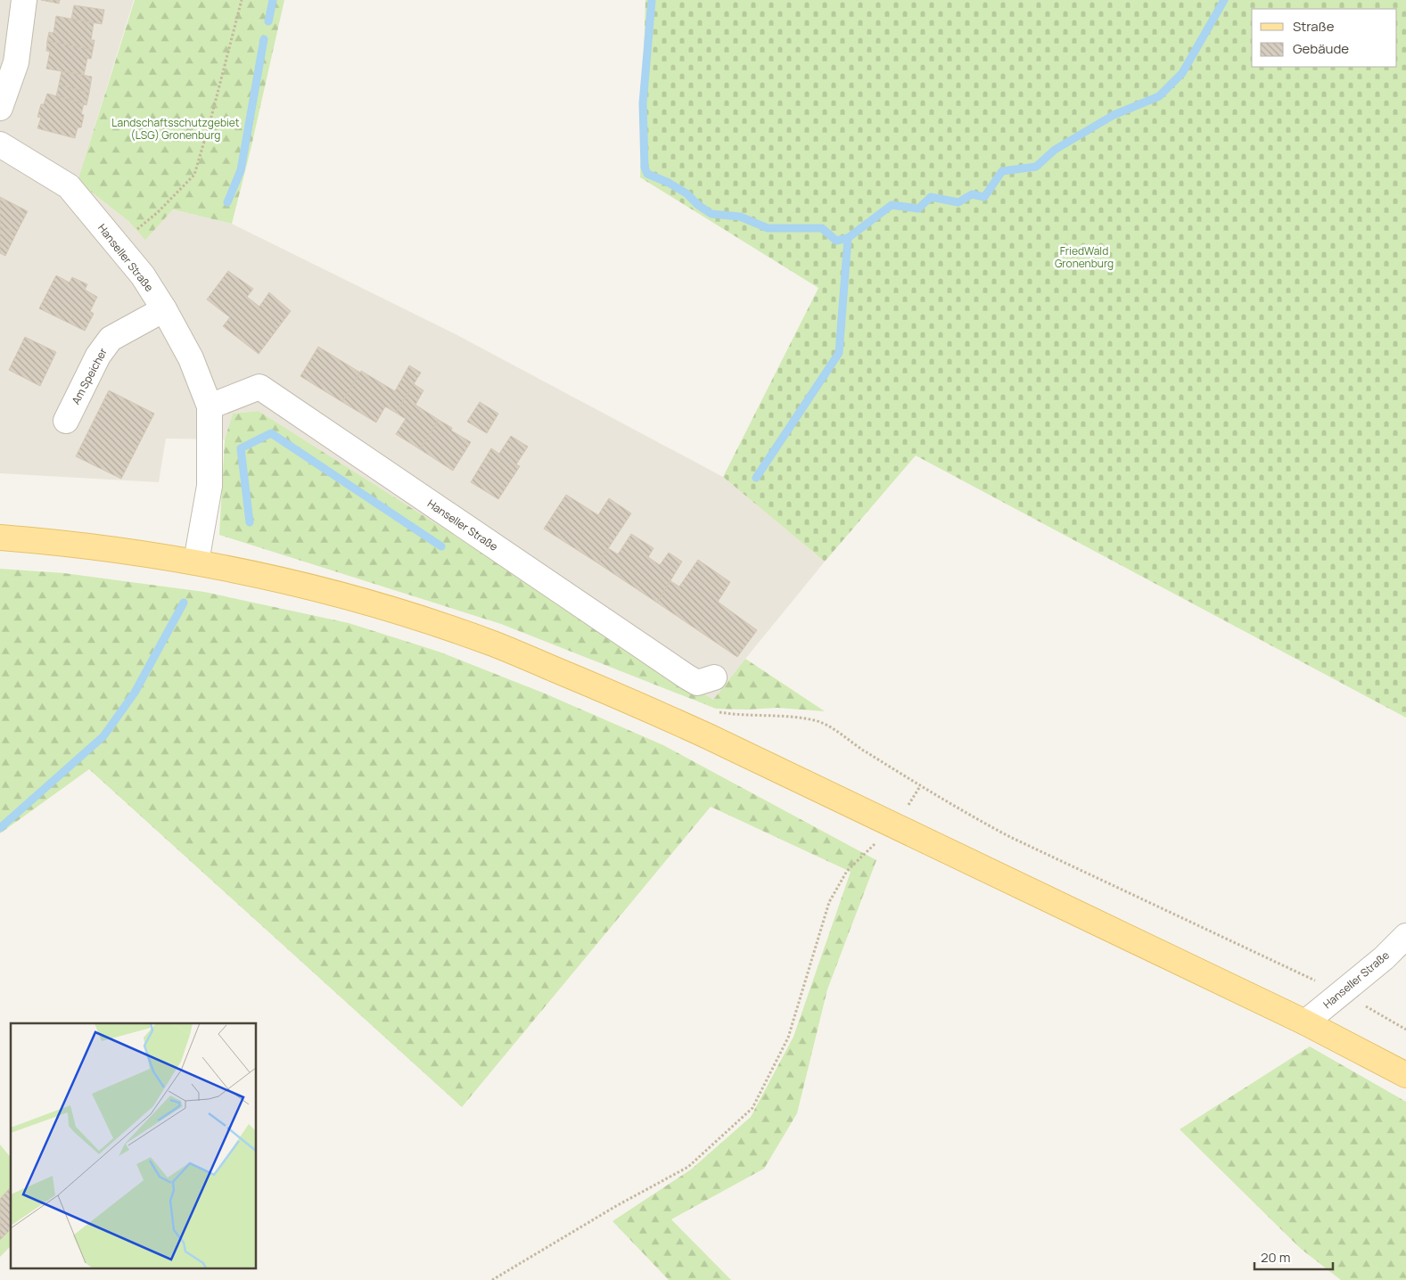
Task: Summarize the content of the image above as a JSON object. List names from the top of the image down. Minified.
{"streets":{"street":["Hanseller Straße","Am Speicher"]},"crossings":[["Hanseller Straße","Am Speicher"]],"parks":["Landschaftsschutzgebiet (LSG) Gronenburg","FriedWald Gronenburg"],"legend":["Straße","Gebäude"],"scale_bar":"20 m"}
